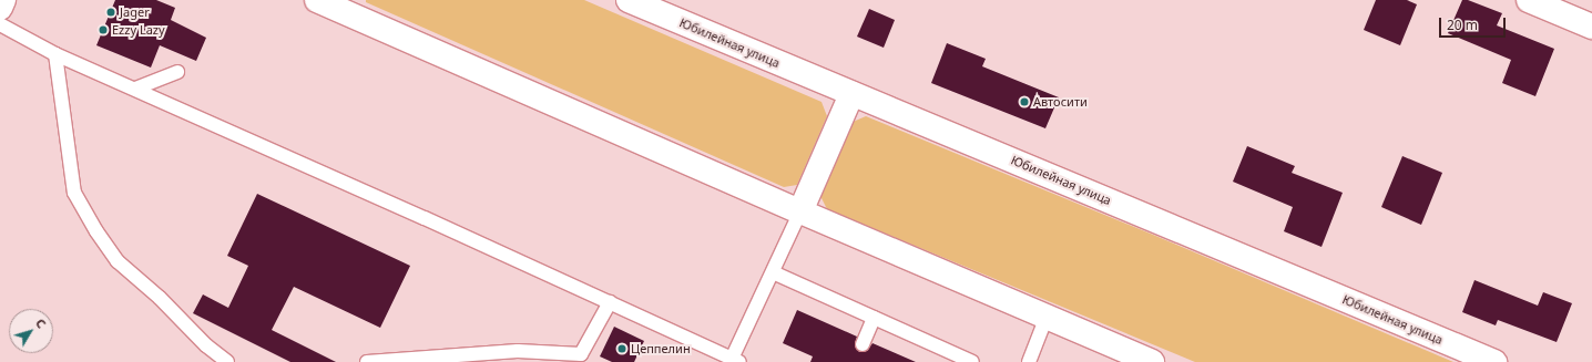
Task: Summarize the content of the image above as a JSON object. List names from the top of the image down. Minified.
{"streets":{"main road":["Юбилейная улица"]},"places":["Jager","Ezzy Lazy","Автосити","Цеппелин"],"scale_bar":"20 m","north":"top right"}
